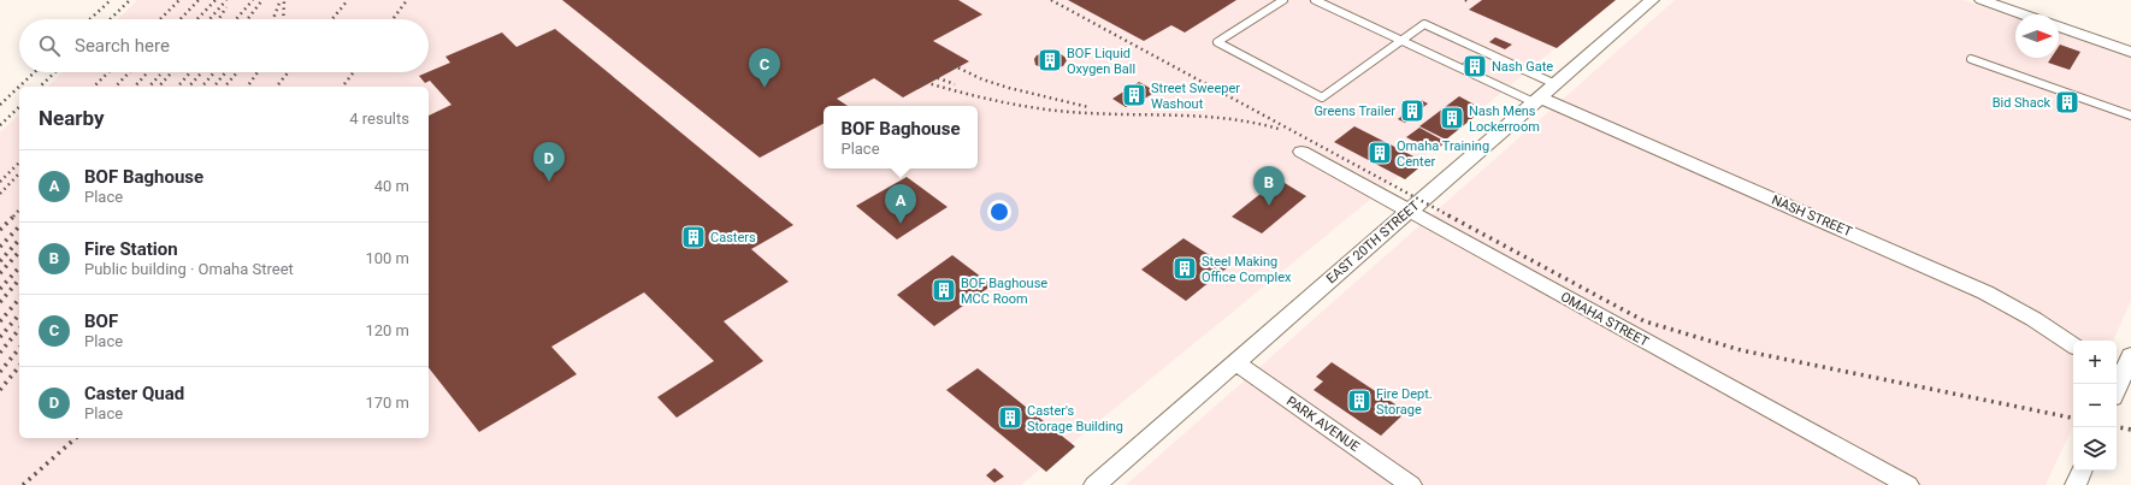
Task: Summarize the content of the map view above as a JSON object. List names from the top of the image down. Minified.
{"streets":{"street":["NASH STREET","EAST 20TH STREET","OMAHA STREET","PARK AVENUE"]},"crossings":[["NASH STREET","EAST 20TH STREET"],["EAST 20TH STREET","OMAHA STREET"],["EAST 20TH STREET","PARK AVENUE"]],"places":{"building":["BOF Liquid Oxygen Ball","Nash Gate","Street Sweeper Washout","Bid Shack","Greens Trailer","Nash Mens Lockerroom","Omaha Training Center","Casters","Steel Making Office Complex","BOF Baghouse MCC Room","Fire Dept. Storage","Caster's Storage Building"]},"north":"right","page":{"search":"Search here","pins":["C","D","B","A"],"heading":["Nearby","4 results"],"popup":["BOF Baghouse","Place"],"list":[{"mark":"A","name":"BOF Baghouse","note":"Place","value":"40 m"},{"mark":"B","name":"Fire Station","note":"Public building · Omaha Street","value":"100 m"},{"mark":"C","name":"BOF","note":"Place","value":"120 m"},{"mark":"D","name":"Caster Quad","note":"Place","value":"170 m"}],"map_buttons":["+","−"]}}
